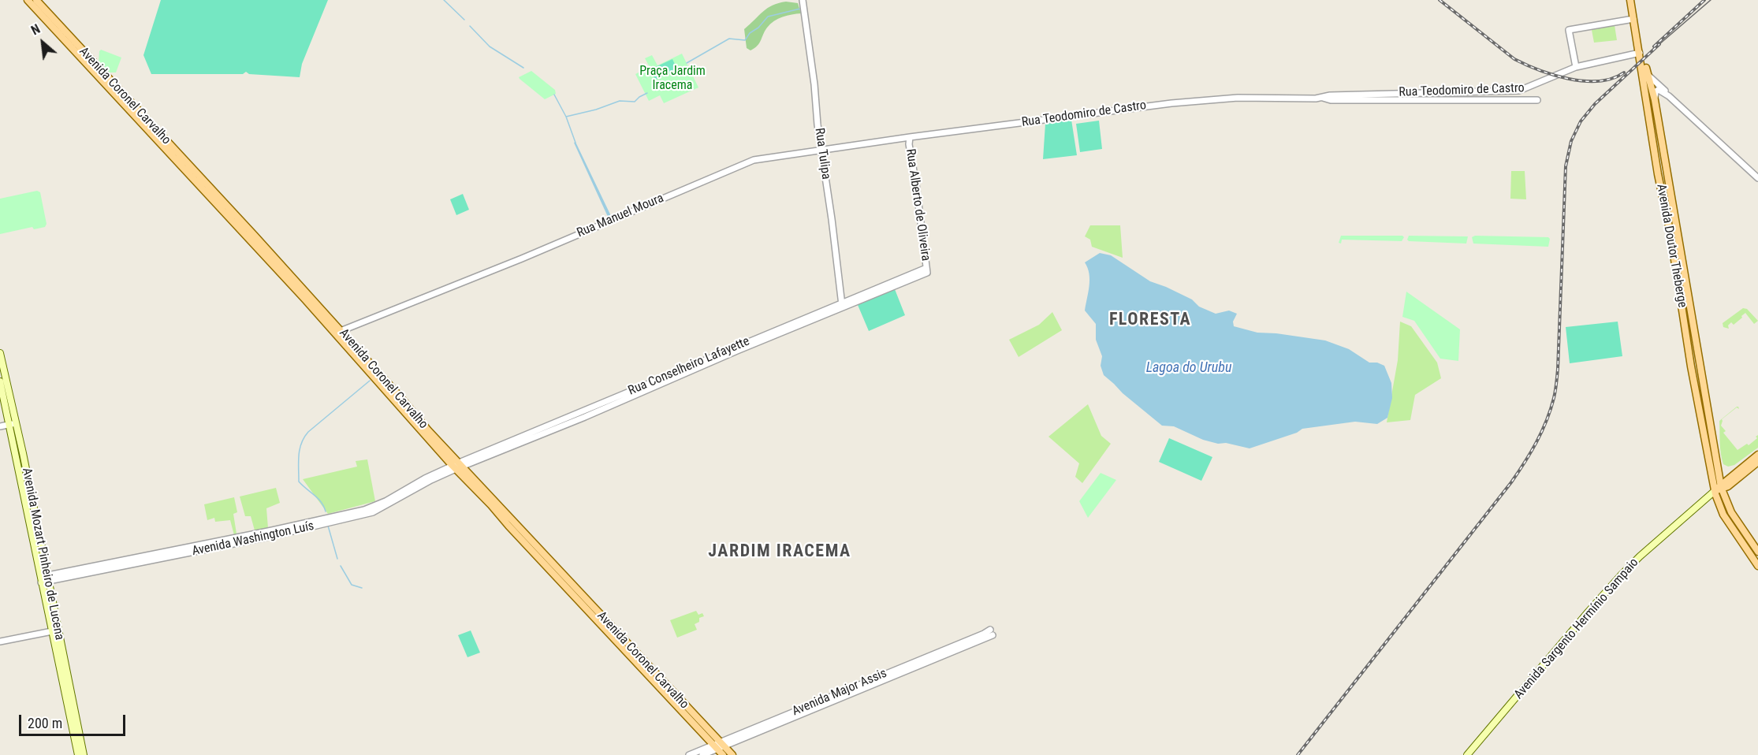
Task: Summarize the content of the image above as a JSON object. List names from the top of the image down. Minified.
{"streets":{"main road":["Avenida Coronel Carvalho","Avenida Doutor Theberge","Avenida Mozart Pinheiro de Lucena","Avenida Sargento Hermínio Sampaio"],"street":["Rua Teodomiro de Castro","Rua Tulipa","Rua Alberto de Oliveira","Rua Manuel Moura","Rua Conselheiro Lafayette","Avenida Washington Luís","Avenida Major Assis"]},"crossings":[["Rua Teodomiro de Castro","Rua Alberto de Oliveira"],["Rua Teodomiro de Castro","Rua Manuel Moura"],["Avenida Coronel Carvalho","Rua Manuel Moura"],["Avenida Coronel Carvalho","Rua Conselheiro Lafayette"],["Avenida Coronel Carvalho","Avenida Washington Luís"],["Avenida Coronel Carvalho","Avenida Major Assis"],["Rua Tulipa","Rua Manuel Moura"],["Rua Tulipa","Rua Conselheiro Lafayette"],["Rua Alberto de Oliveira","Rua Manuel Moura"],["Rua Alberto de Oliveira","Rua Conselheiro Lafayette"],["Avenida Doutor Theberge","Avenida Sargento Hermínio Sampaio"],["Rua Conselheiro Lafayette","Avenida Washington Luís"],["Avenida Washington Luís","Avenida Mozart Pinheiro de Lucena"]],"districts":["FLORESTA","JARDIM IRACEMA"],"water":["Lagoa do Urubu"],"parks":["Praça Jardim Iracema"],"scale_bar":"200 m","north":"top left"}
